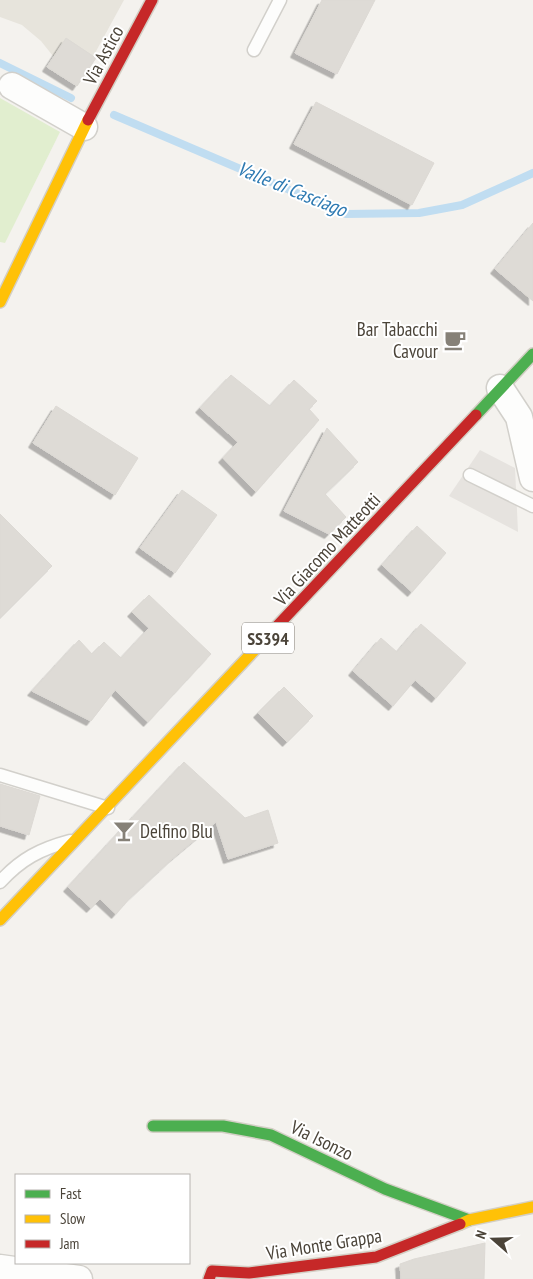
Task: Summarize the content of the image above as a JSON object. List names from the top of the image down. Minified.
{"streets":{"street":["Via Astico","Via Giacomo Matteotti","SS394","Via Isonzo","Via Monte Grappa"]},"crossings":[["Via Isonzo","Via Monte Grappa"]],"water":["Valle di Casciago"],"places":{"cafe":["Bar Tabacchi Cavour"],"bar":["Delfino Blu"]},"legend":["Fast","Slow","Jam"],"north":"left"}
